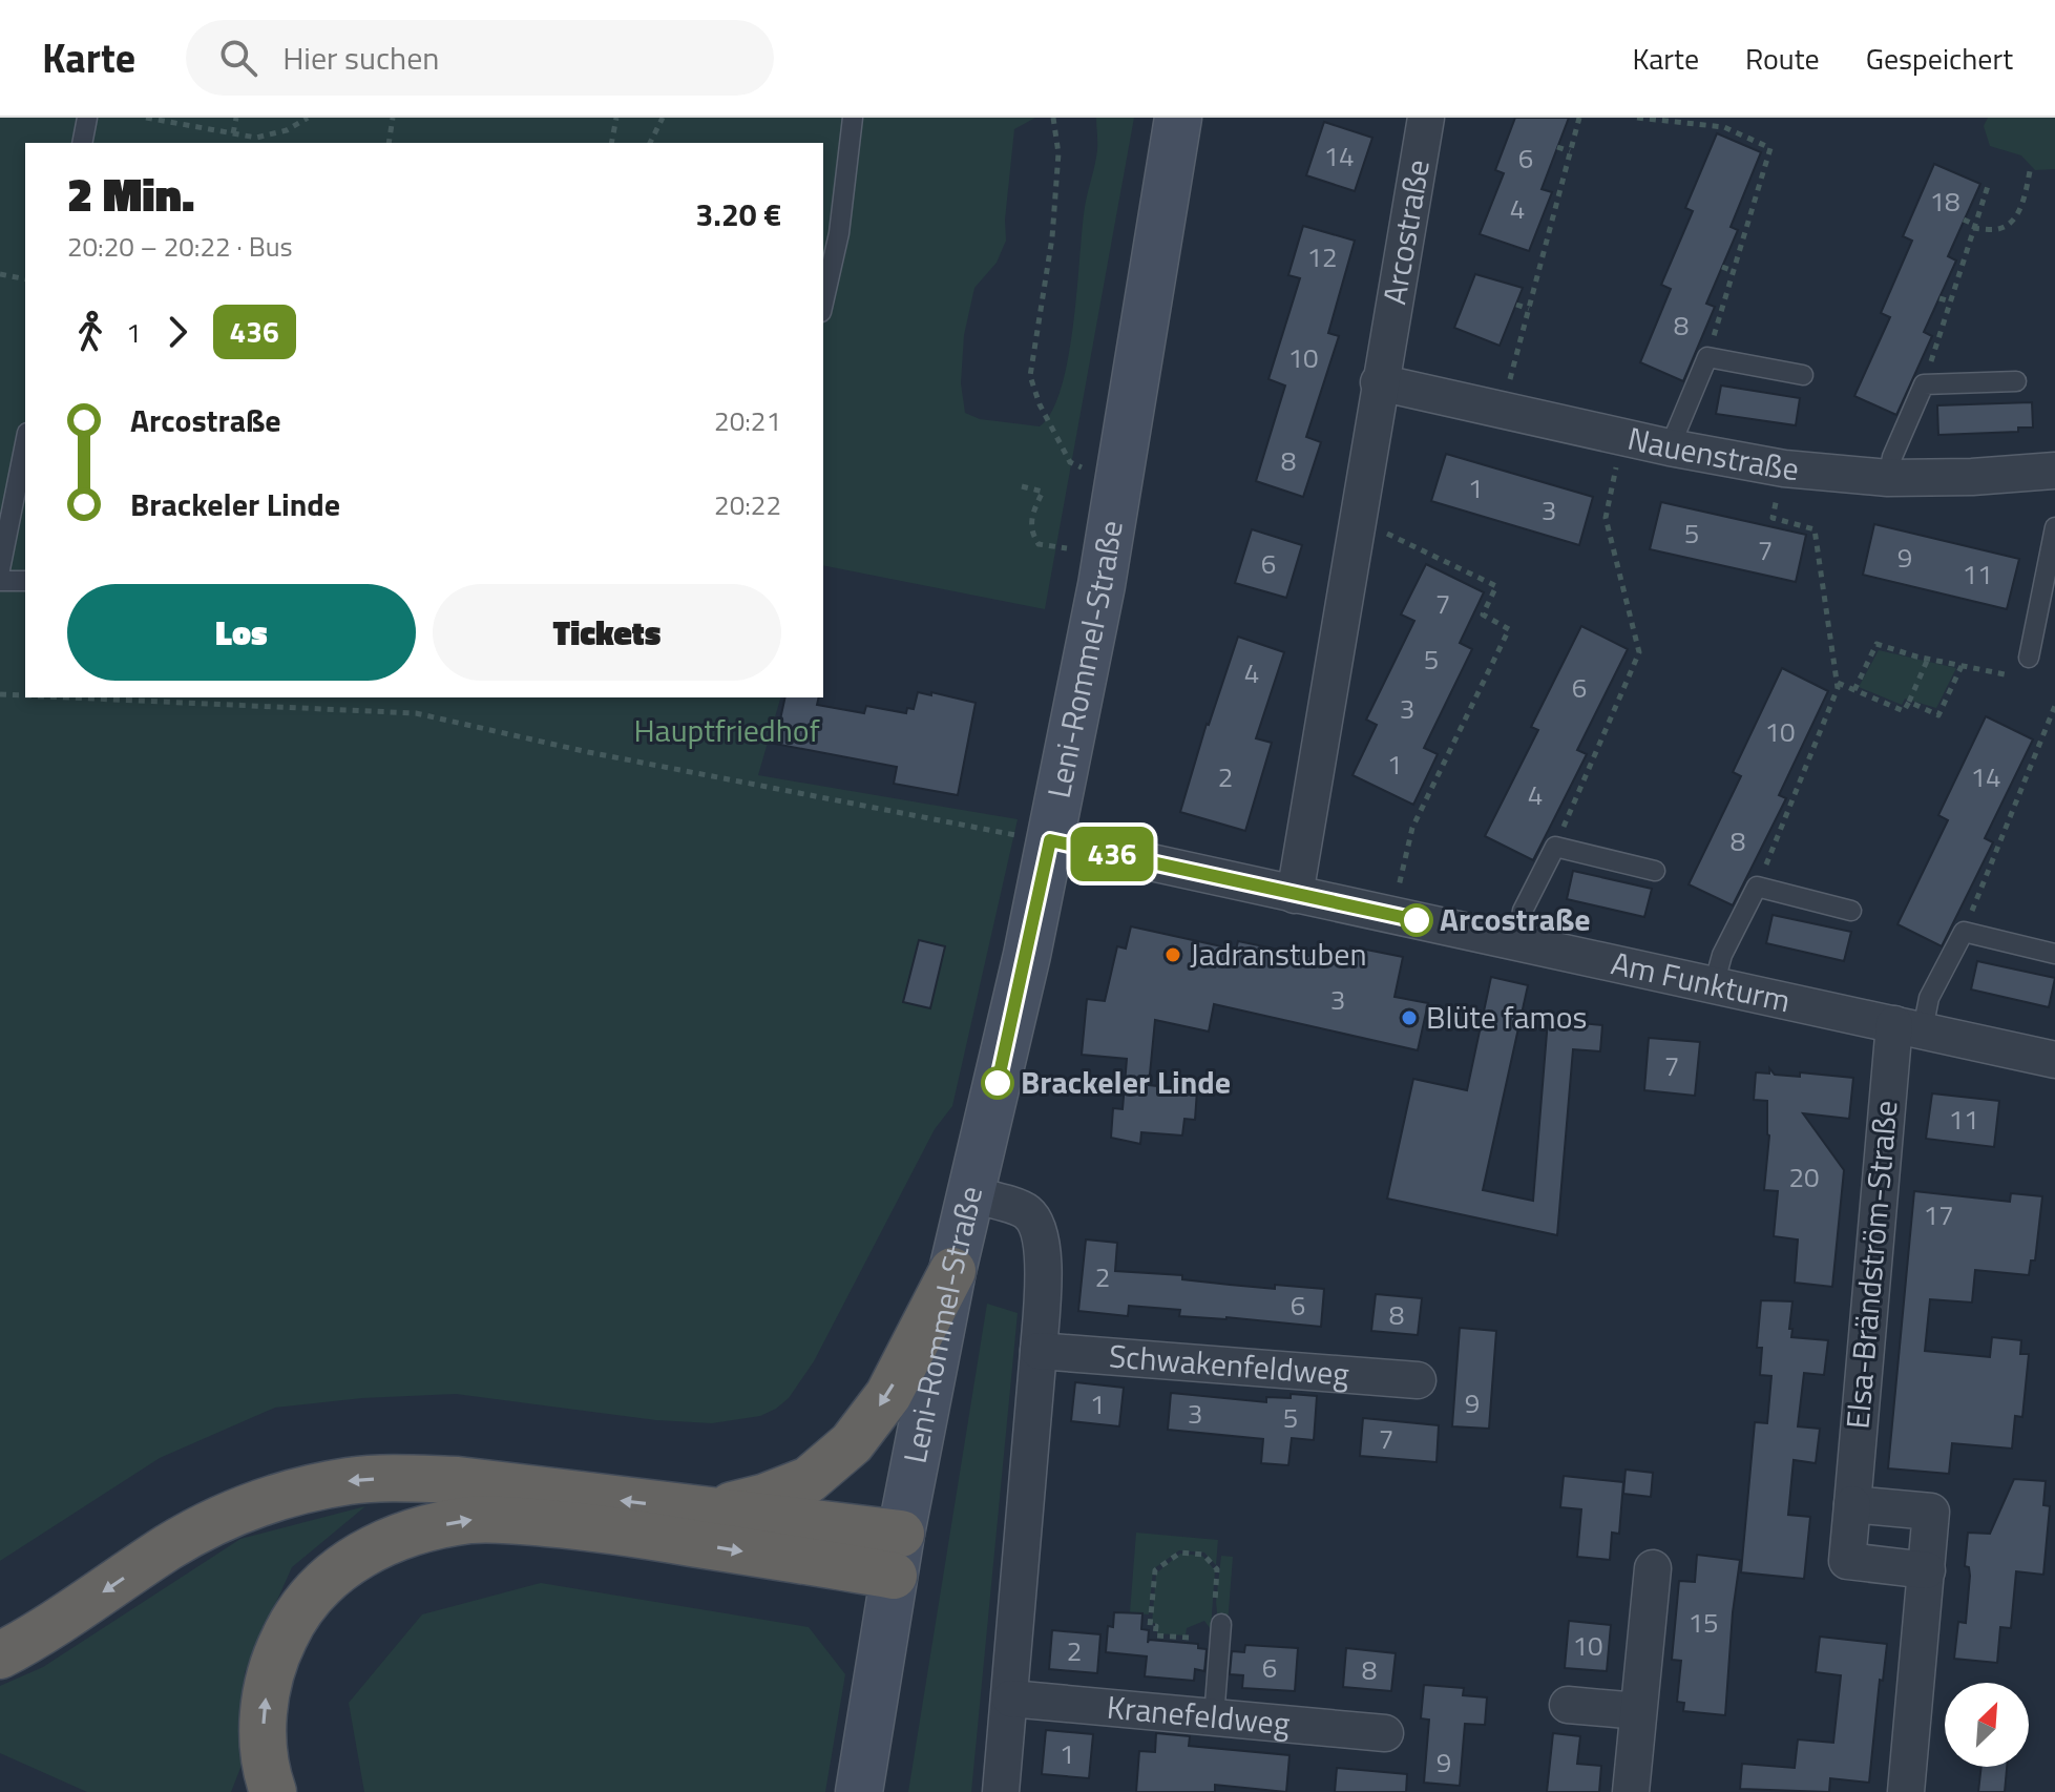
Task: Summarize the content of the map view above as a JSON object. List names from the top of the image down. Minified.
{"streets":{"main road":["Leni-Rommel-Straße"],"street":["Arcostraße","Nauenstraße","Am Funkturm","Elsa-Brändström-Straße","Schwakenfeldweg","Kranefeldweg"]},"crossings":[["Arcostraße","Nauenstraße"],["Arcostraße","Am Funkturm"],["Leni-Rommel-Straße","Am Funkturm"],["Am Funkturm","Elsa-Brändström-Straße"]],"parks":["Hauptfriedhof"],"places":["Arcostraße","Jadranstuben","Blüte famos","Brackeler Linde"],"lines":["bus line 436"],"house_numbers":["14","6","18","4","12","8","10","8","1","3","5","7","9","6","11","7","5","4","6","3","10","1","2","14","4","8","3","7","11","20","17","2","6","8","9","1","3","5","7","15","10","2","6","8","1","9"],"north":"top right","page":{"header":"Karte","search":"Hier suchen","nav":["Karte","Route","Gespeichert"],"on_map":"436","heading":["2 Min.","20:20 – 20:22 · Bus","3.20 €"],"legs":["1","436"],"list":[{"name":"Arcostraße","value":"20:21"},{"name":"Brackeler Linde","value":"20:22"}],"buttons":["Los","Tickets"]}}
